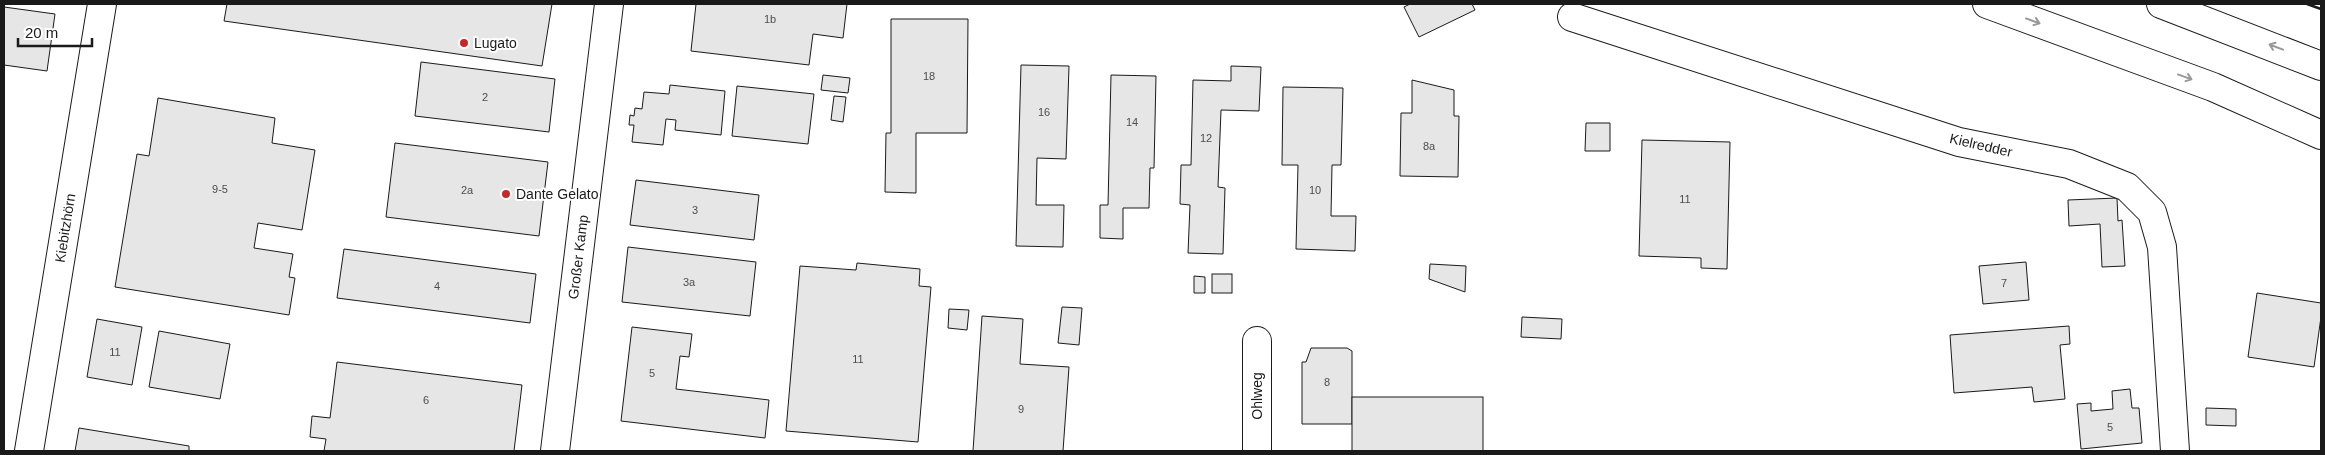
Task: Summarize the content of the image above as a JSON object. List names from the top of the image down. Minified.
{"streets":{"main road":["Kielredder","Kiebitzhörn","Großer Kamp","Ohlweg"]},"places":["Lugato","Dante Gelato"],"house_numbers":["1b","18","2","16","14","12","8a","9-5","2a","10","11","3","3a","7","4","11","11","5","8","6","9","5"],"scale_bar":"20 m"}
